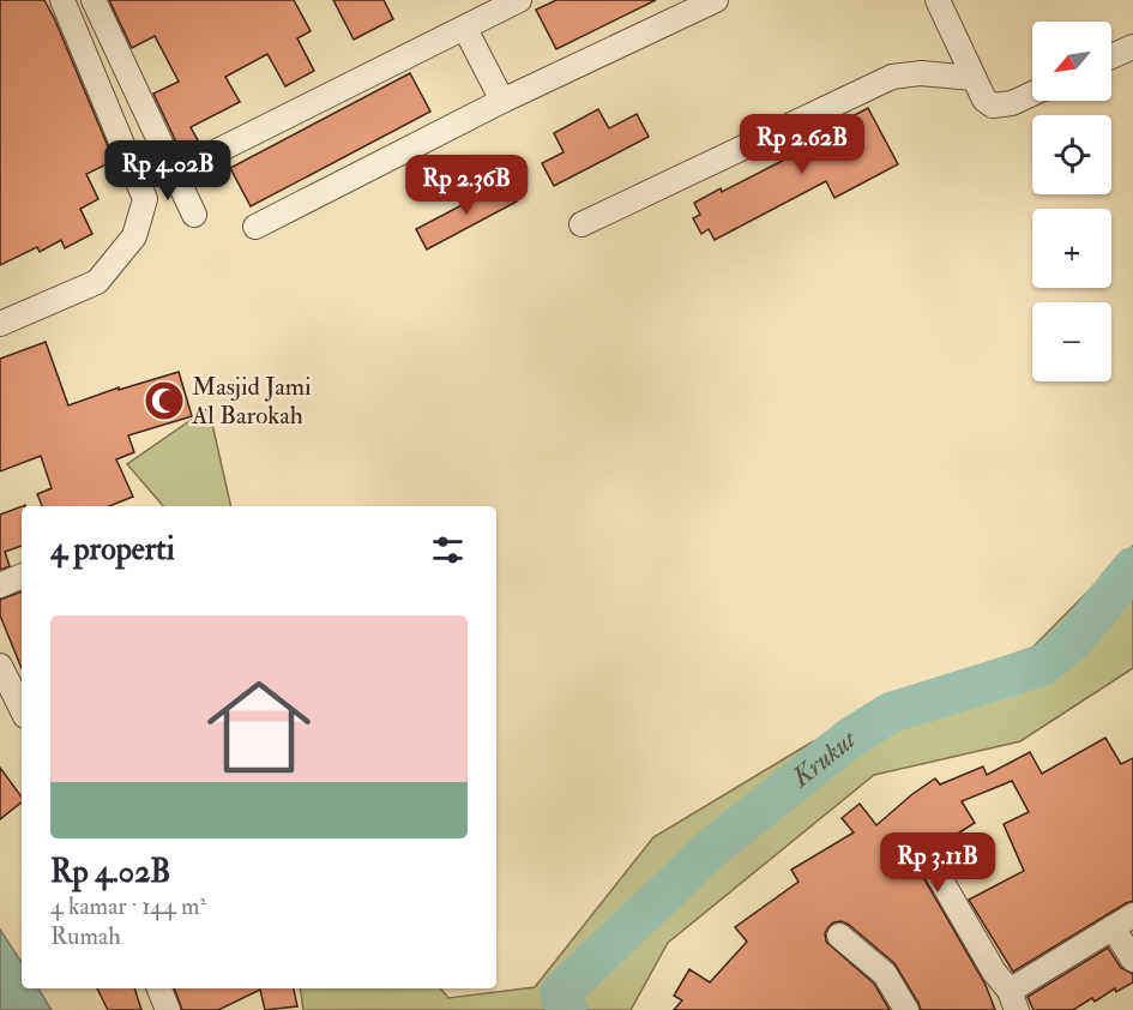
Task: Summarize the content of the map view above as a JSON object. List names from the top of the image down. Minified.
{"water":["Krukut"],"places":{"mosque":["Masjid Jami Al Barokah"]},"north":"bottom left","page":{"map_buttons":["+","−"],"price":["Rp 2.62B","Rp 4.02B","Rp 2.36B","Rp 3.11B"],"heading":"4 properti","list":[{"name":"Rp 4.02B","note":"4 kamar · 144 m² · Rumah"}]}}
